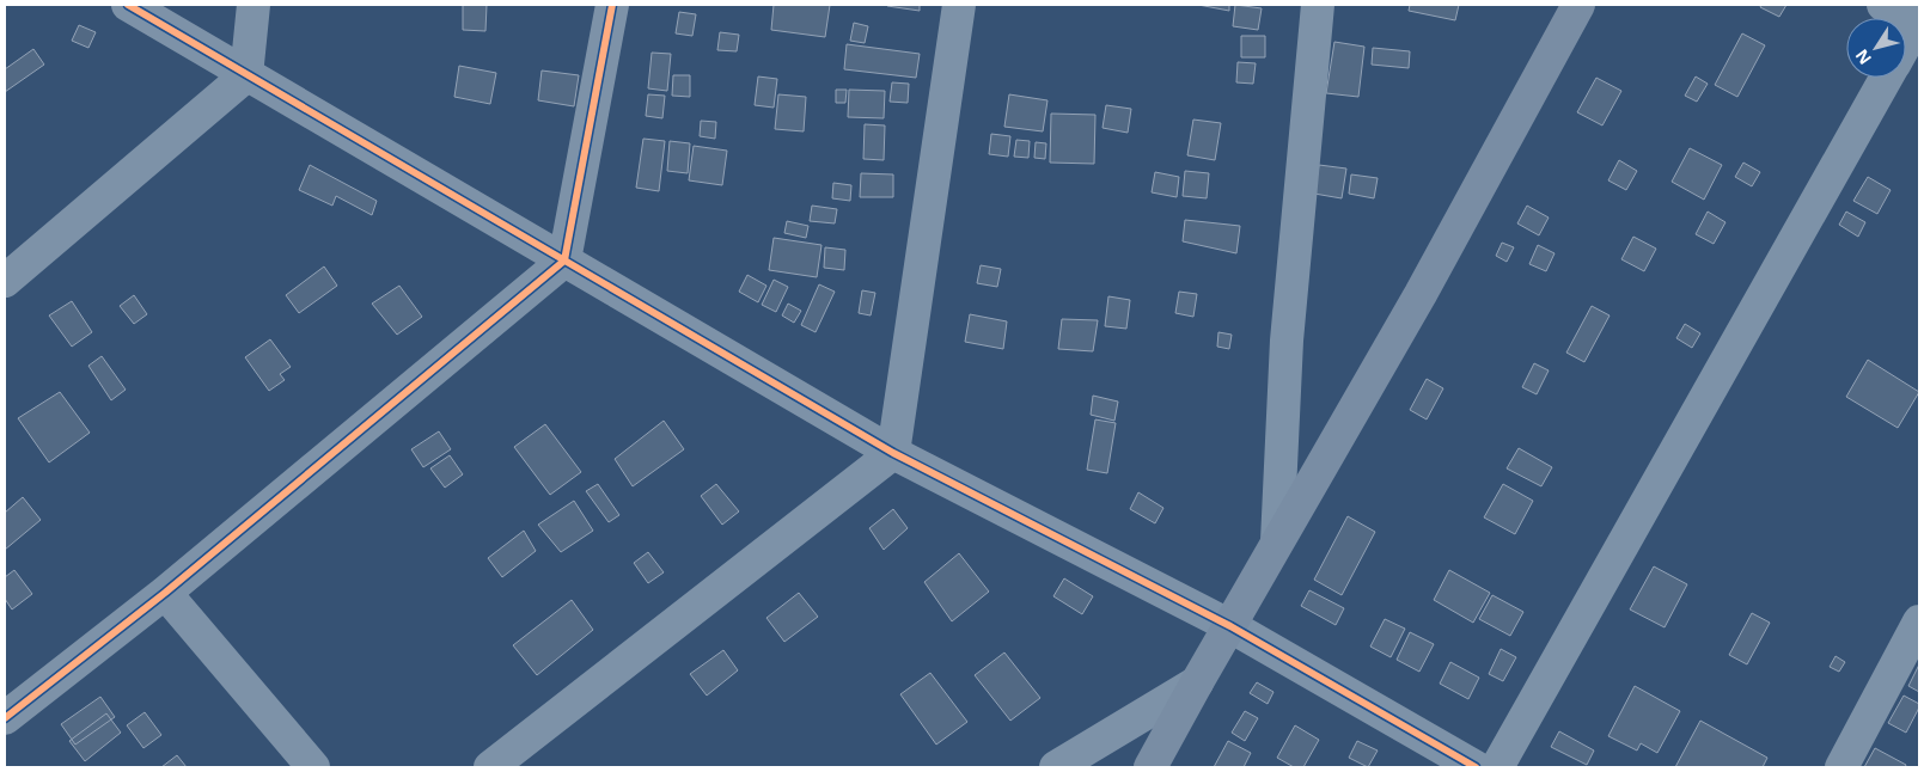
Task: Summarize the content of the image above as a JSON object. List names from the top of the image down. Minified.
{"north":"bottom left"}
